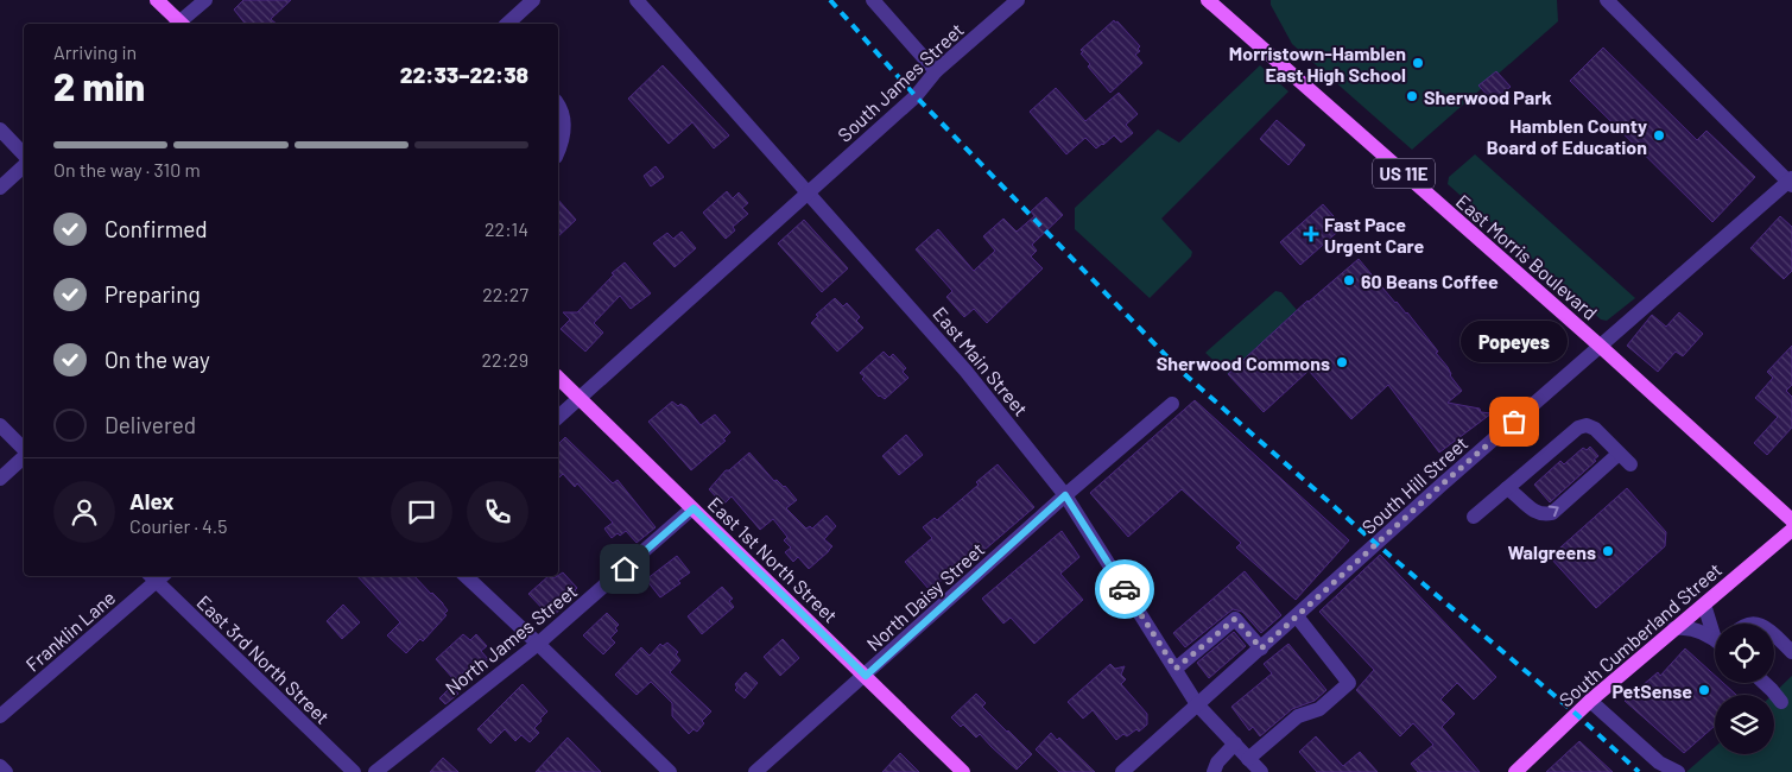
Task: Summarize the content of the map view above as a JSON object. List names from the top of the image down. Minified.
{"streets":{"main road":["US 11E","East Morris Boulevard","East 1st North Street","South Cumberland Street"],"street":["South James Street","East Main Street","South Hill Street","North Daisy Street","Franklin Lane","North James Street","East 3rd North Street"]},"crossings":[["South James Street","East Main Street"],["East Morris Boulevard","South Hill Street"],["East Main Street","South Hill Street"],["East Main Street","North Daisy Street"],["East 1st North Street","North Daisy Street"],["East 1st North Street","North James Street"],["Franklin Lane","East 3rd North Street"]],"places":{"other":["Morristown-Hamblen East High School","Sherwood Park","Hamblen County Board of Education","60 Beans Coffee","Sherwood Commons","Popeyes","Walgreens","PetSense"],"health":["Fast Pace Urgent Care"]},"page":{"heading":["2 min","Arriving in","22:33–22:38"],"panel":["Alex","Courier · 4.5"],"bar":"On the way · 310 m","list":[["Confirmed","22:14"],["Preparing","22:27"],["On the way","22:29"],"Delivered"],"bubble":"Popeyes"}}
